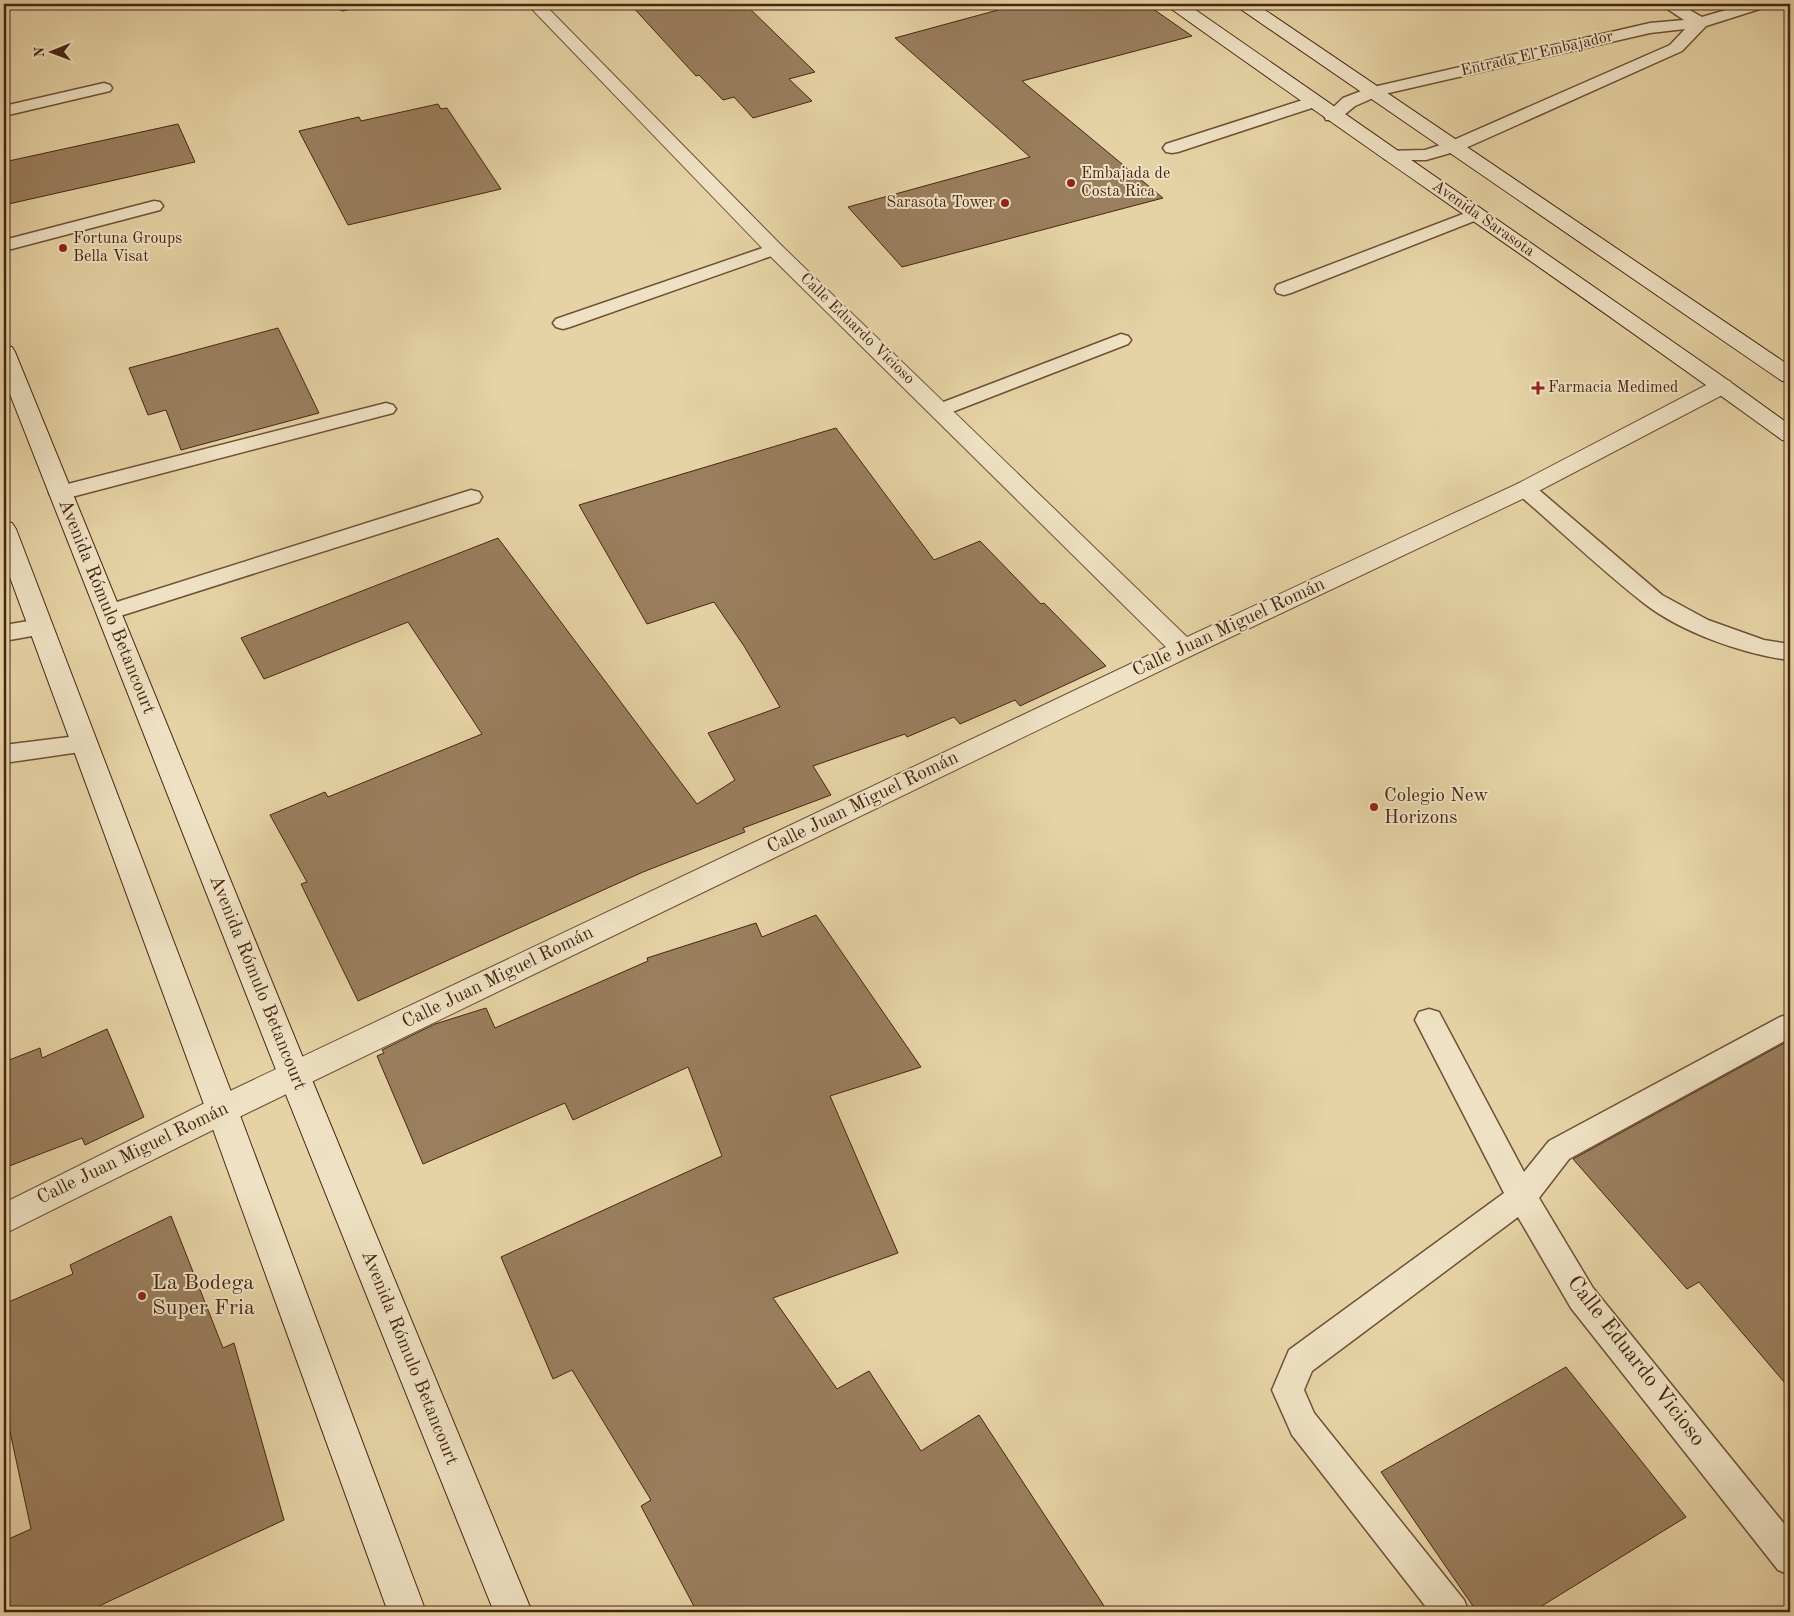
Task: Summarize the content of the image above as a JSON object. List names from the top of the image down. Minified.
{"streets":{"main road":["Avenida Sarasota","Calle Eduardo Vicioso","Avenida Rómulo Betancourt","Calle Juan Miguel Román"],"lane":["Entrada El Embajador"]},"crossings":[["Entrada El Embajador","Avenida Sarasota"],["Avenida Sarasota","Calle Juan Miguel Román"],["Calle Eduardo Vicioso","Calle Juan Miguel Román"],["Avenida Rómulo Betancourt","Calle Juan Miguel Román"]],"places":{"other":["Embajada de Costa Rica","Sarasota Tower","Fortuna Groups Bella Visat","Colegio New Horizons","La Bodega Super Fria"],"health":["Farmacia Medimed"]},"north":"left"}
